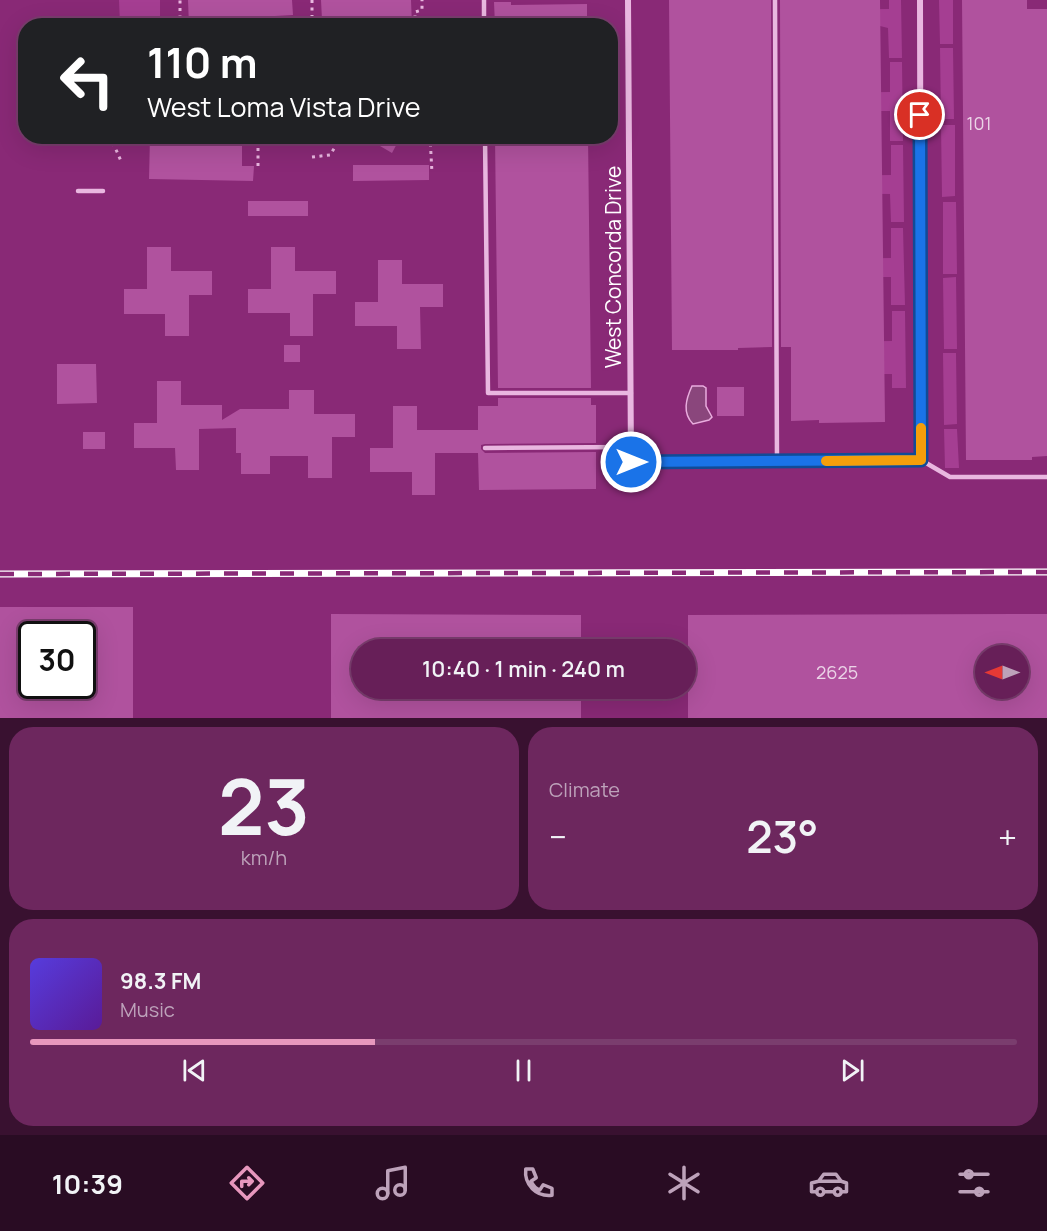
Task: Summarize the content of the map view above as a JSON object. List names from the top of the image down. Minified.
{"streets":{"street":["West Concorda Drive"]},"house_numbers":["101","2625"],"north":"left","page":{"turn":["110 m","West Loma Vista Drive"],"limit":"30","trip":"10:40 · 1 min · 240 m","tile":[["23","km/h"],"Climate"],"heat":["−","23°","+"],"song":["98.3 FM","Music"],"tabs":"10:39"}}
